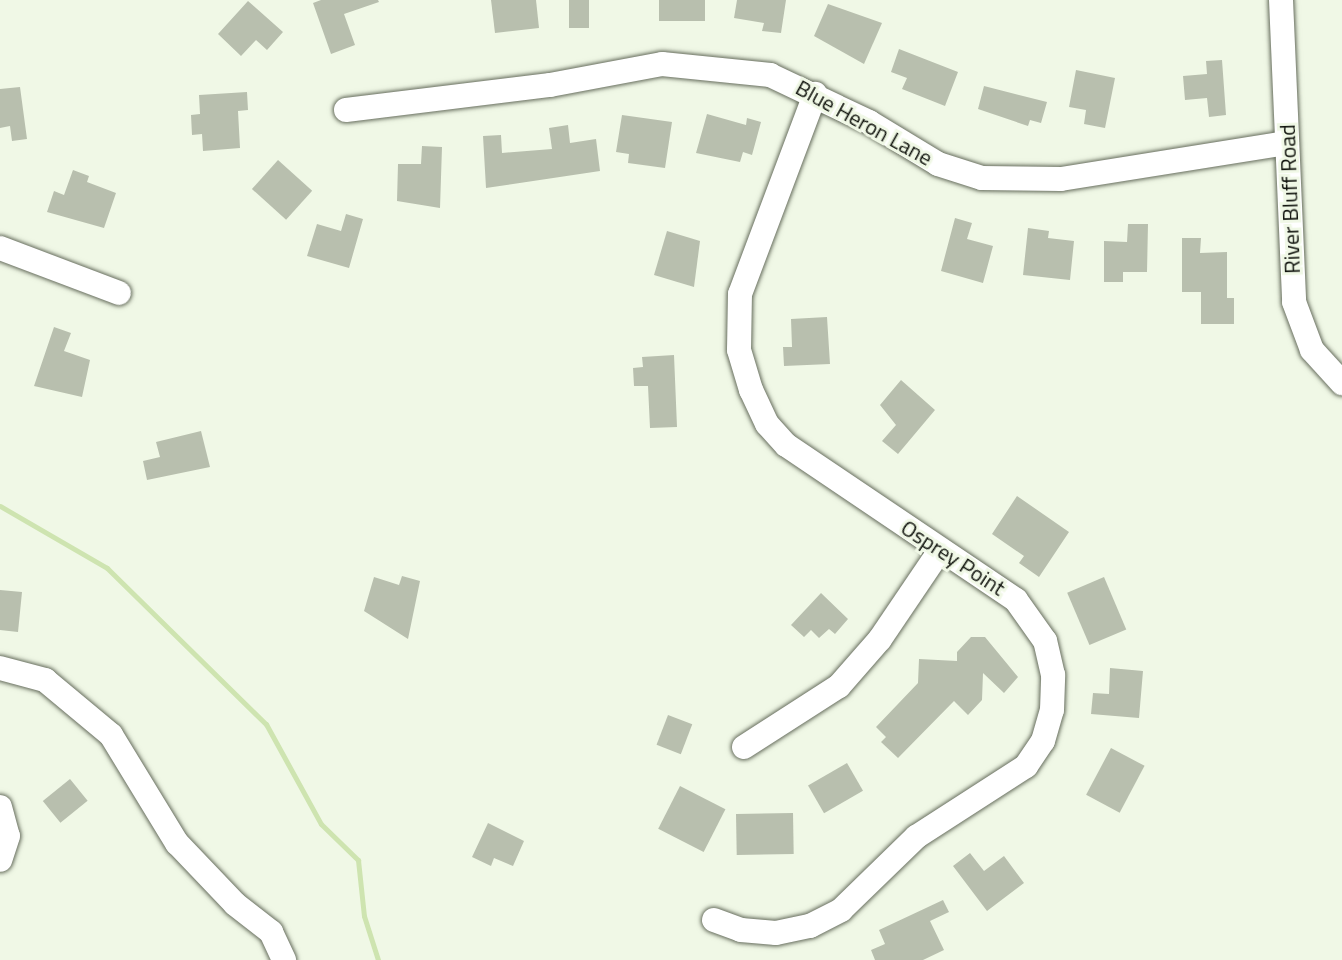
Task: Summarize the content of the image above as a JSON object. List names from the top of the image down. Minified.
{"streets":{"street":["Blue Heron Lane","River Bluff Road","Osprey Point"]},"crossings":[["Blue Heron Lane","River Bluff Road"],["Blue Heron Lane","Osprey Point"]]}
